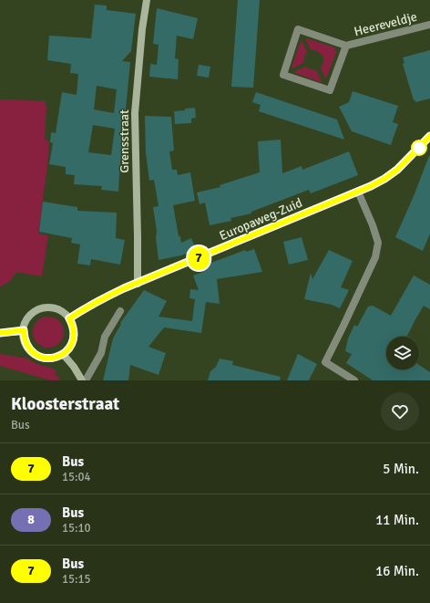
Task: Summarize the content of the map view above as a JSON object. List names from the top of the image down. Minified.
{"streets":{"main road":["Grensstraat","Europaweg-Zuid"],"street":["Heereveldje"]},"crossings":[["Grensstraat","Europaweg-Zuid"]],"lines":["bus line 7"],"page":{"on_map":"7","heading":["Kloosterstraat","Bus"],"list":[{"mark":"7","name":"Bus","note":"15:04","value":"5 Min."},{"mark":"8","name":"Bus","note":"15:10","value":"11 Min."},{"mark":"7","name":"Bus","note":"15:15","value":"16 Min."}]}}
